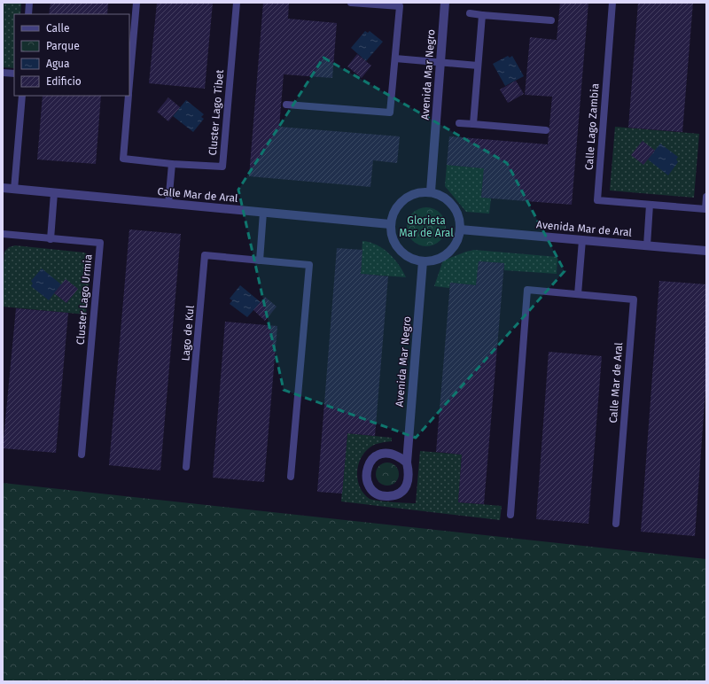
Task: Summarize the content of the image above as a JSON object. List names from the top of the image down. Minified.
{"streets":{"street":["Avenida Mar Negro","Calle Mar de Aral","Avenida Mar de Aral"],"lane":["Cluster Lago Tibet","Calle Lago Zambia","Cluster Lago Urmia","Lago de Kul"]},"crossings":[["Avenida Mar Negro","Calle Mar de Aral"],["Avenida Mar Negro","Avenida Mar de Aral"],["Calle Mar de Aral","Avenida Mar de Aral"]],"parks":["Glorieta Mar de Aral"],"legend":["Calle","Parque","Agua","Edificio"]}
